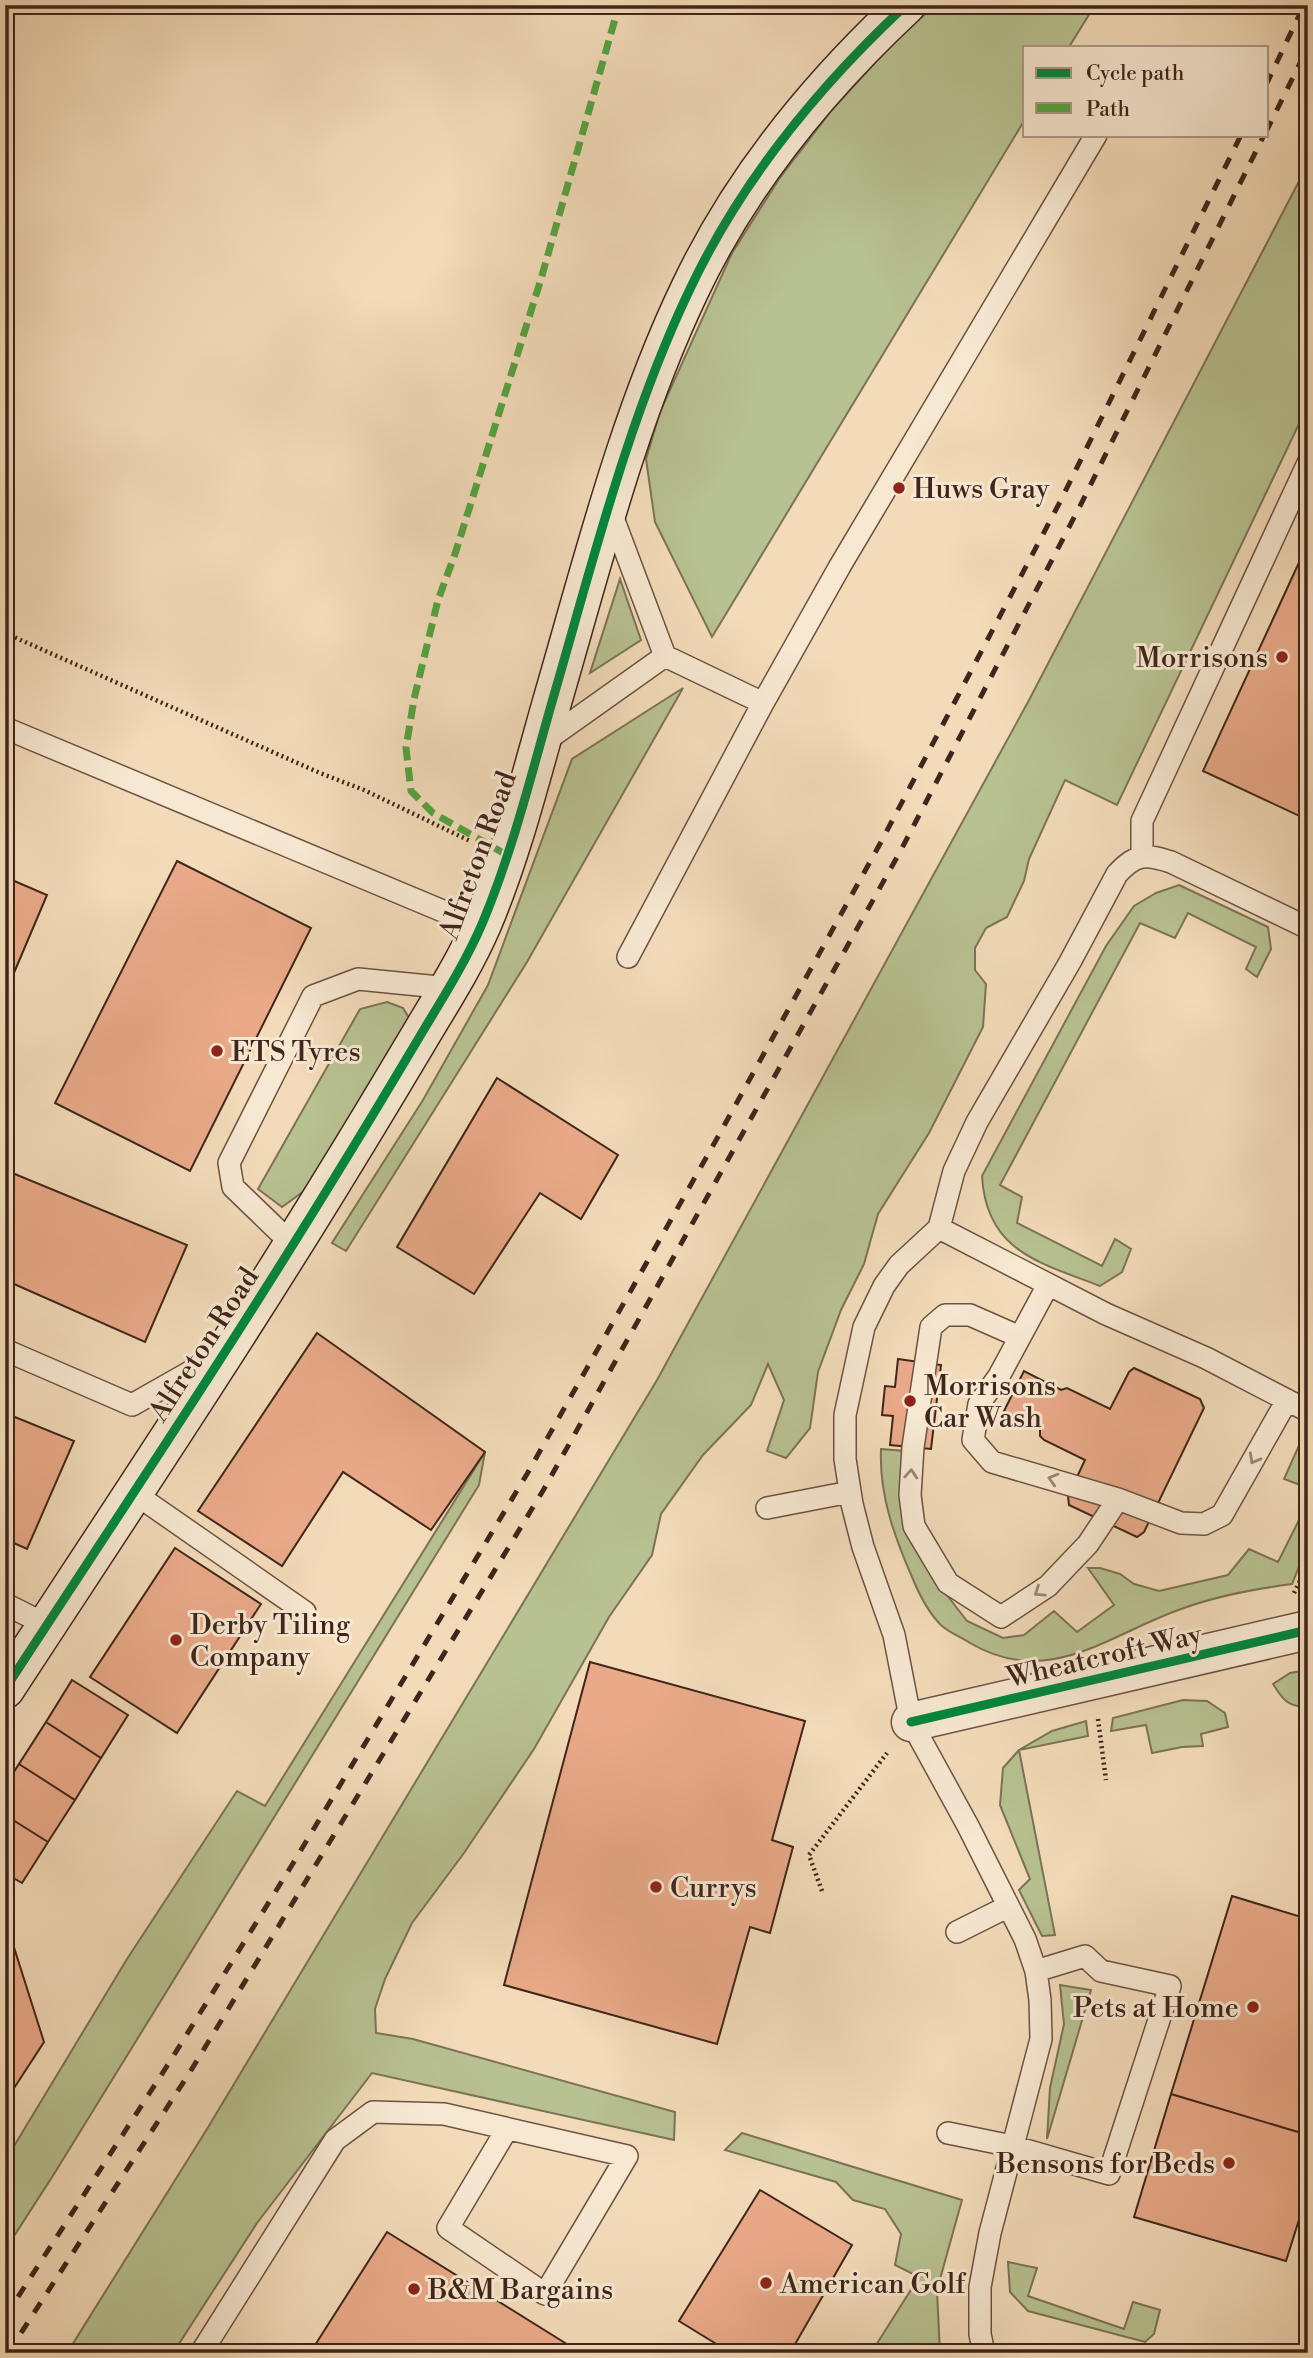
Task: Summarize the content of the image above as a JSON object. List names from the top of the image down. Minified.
{"streets":{"street":["Alfreton Road","Wheatcroft Way"]},"places":["Huws Gray","Morrisons","ETS Tyres","Morrisons Car Wash","Derby Tiling Company","Currys","Pets at Home","Bensons for Beds","American Golf","B&M Bargains"],"legend":["Cycle path","Path"]}
